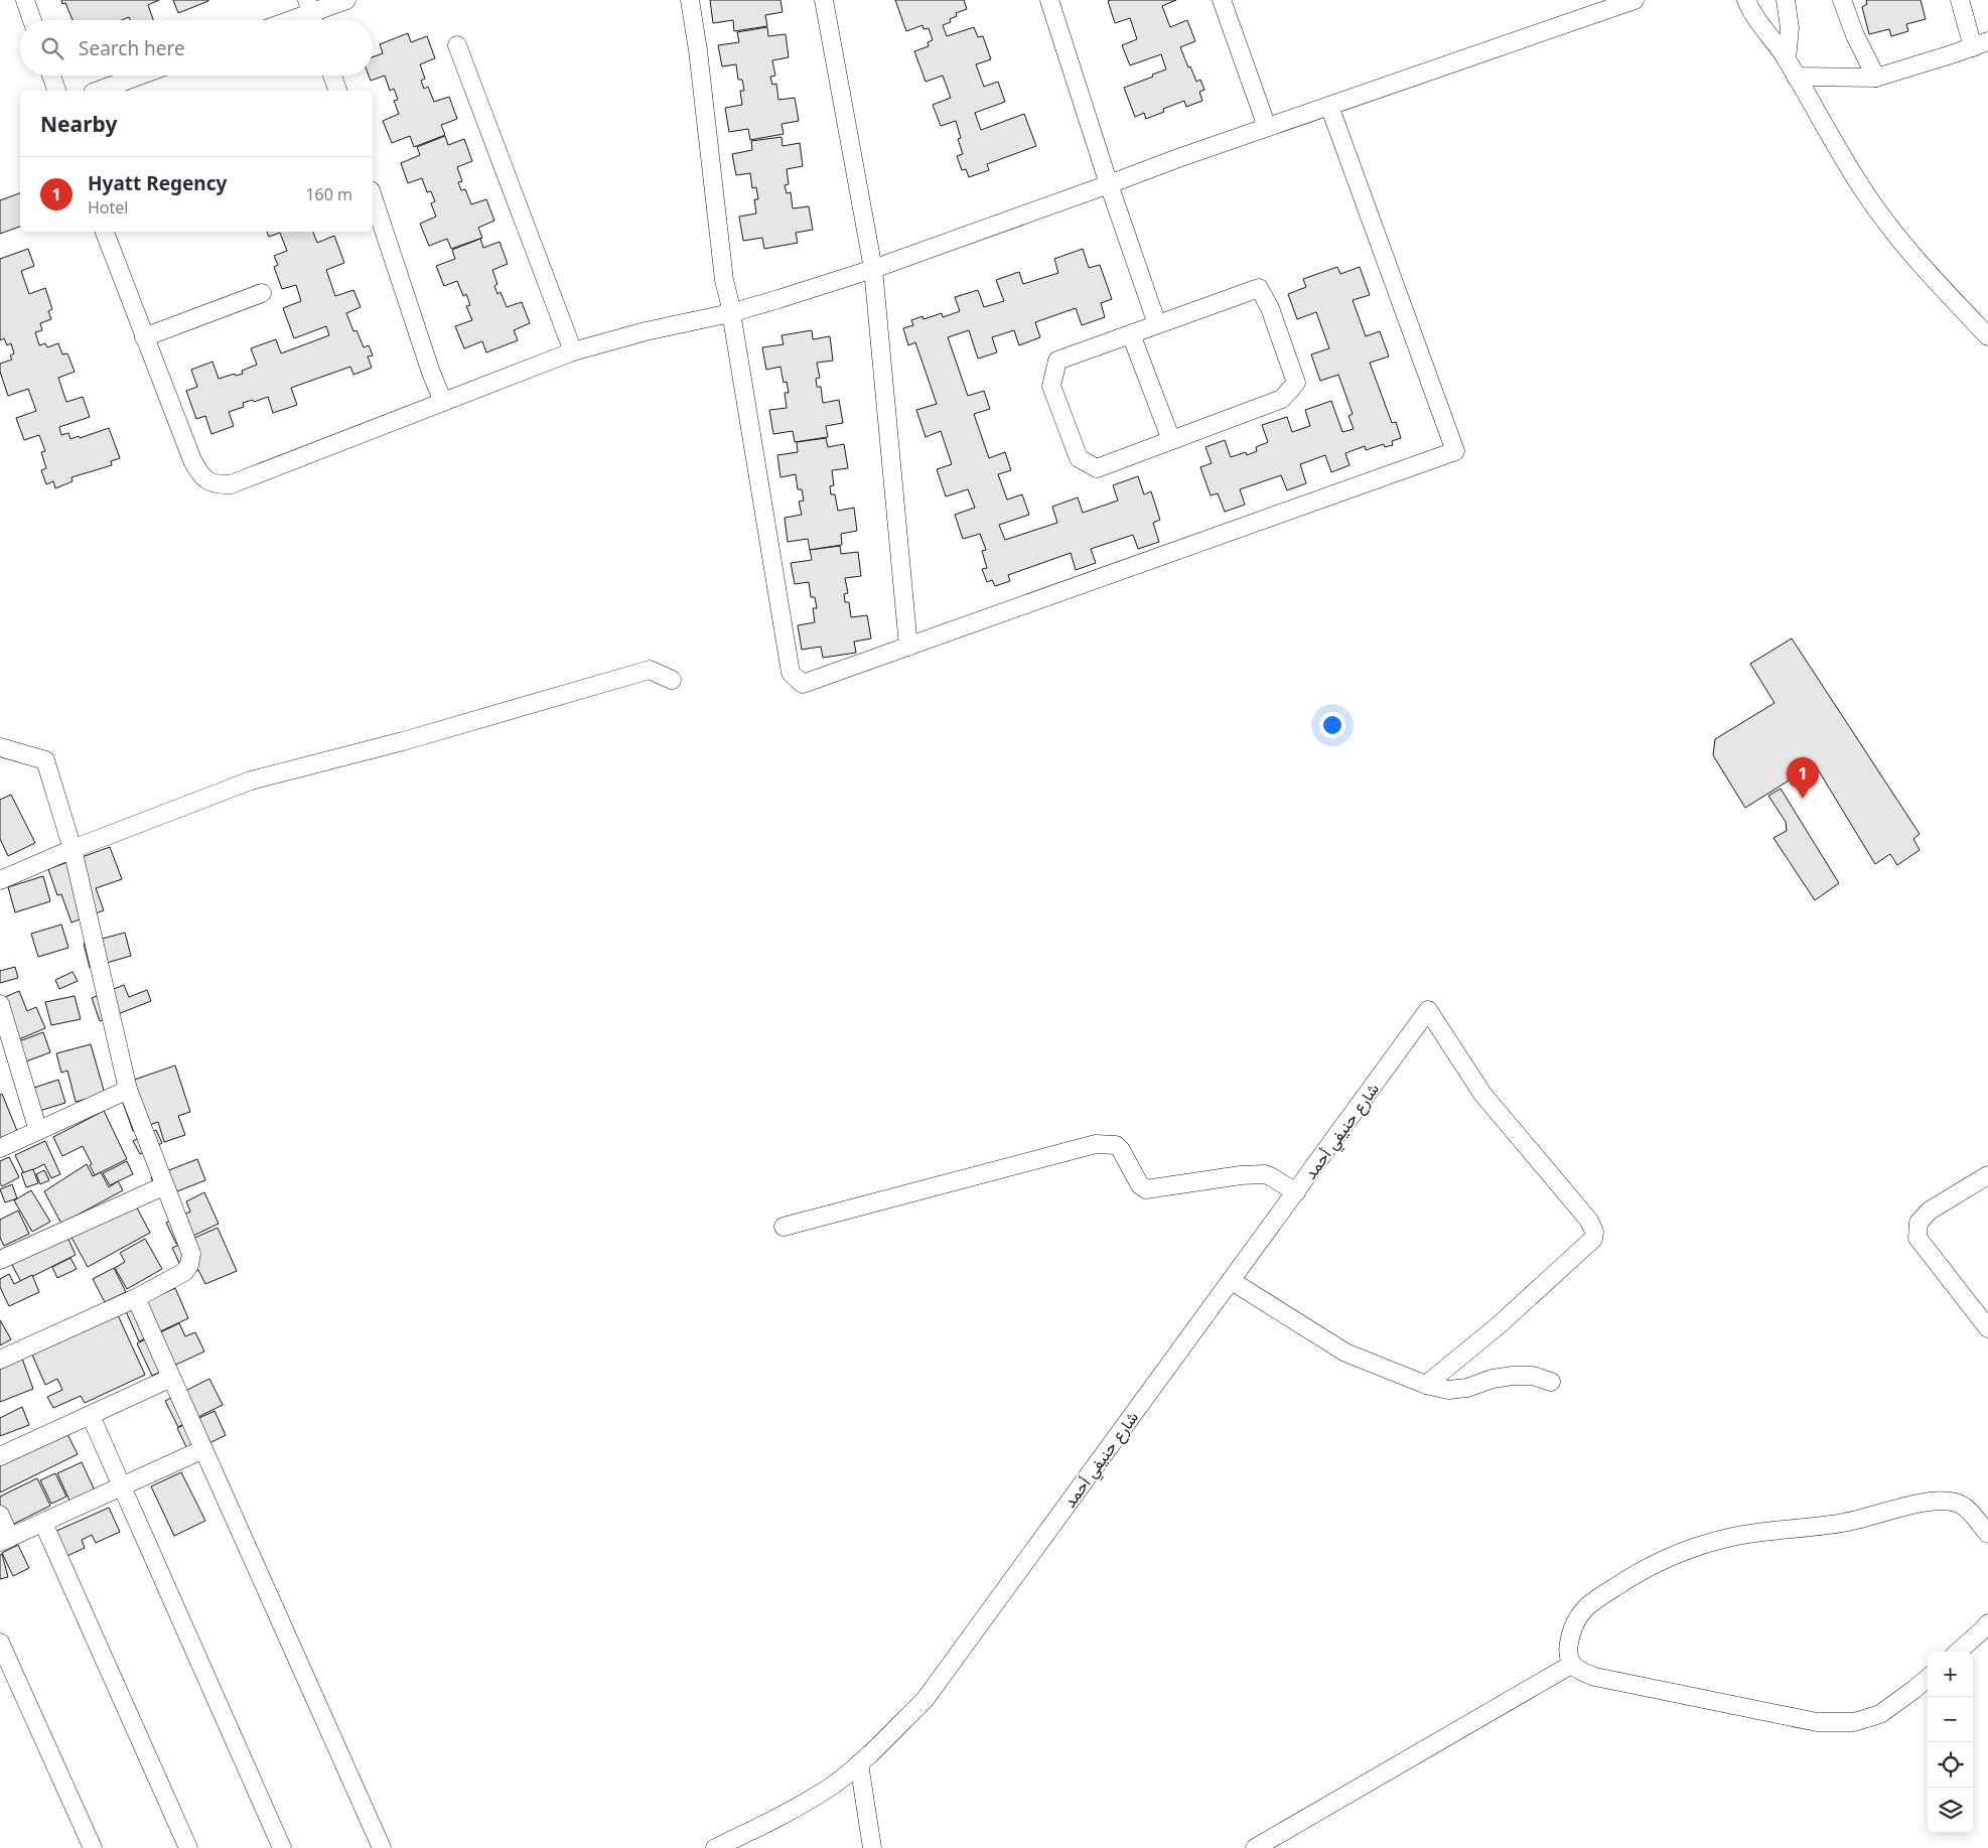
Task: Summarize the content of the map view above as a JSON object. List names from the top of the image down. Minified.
{"streets":{"street":["شارع حنيفي أحمد"]},"page":{"search":"Search here","heading":"Nearby","list":[{"mark":"1","name":"Hyatt Regency","note":"Hotel","value":"160 m"}],"pins":"1","map_buttons":["+","−"]}}
